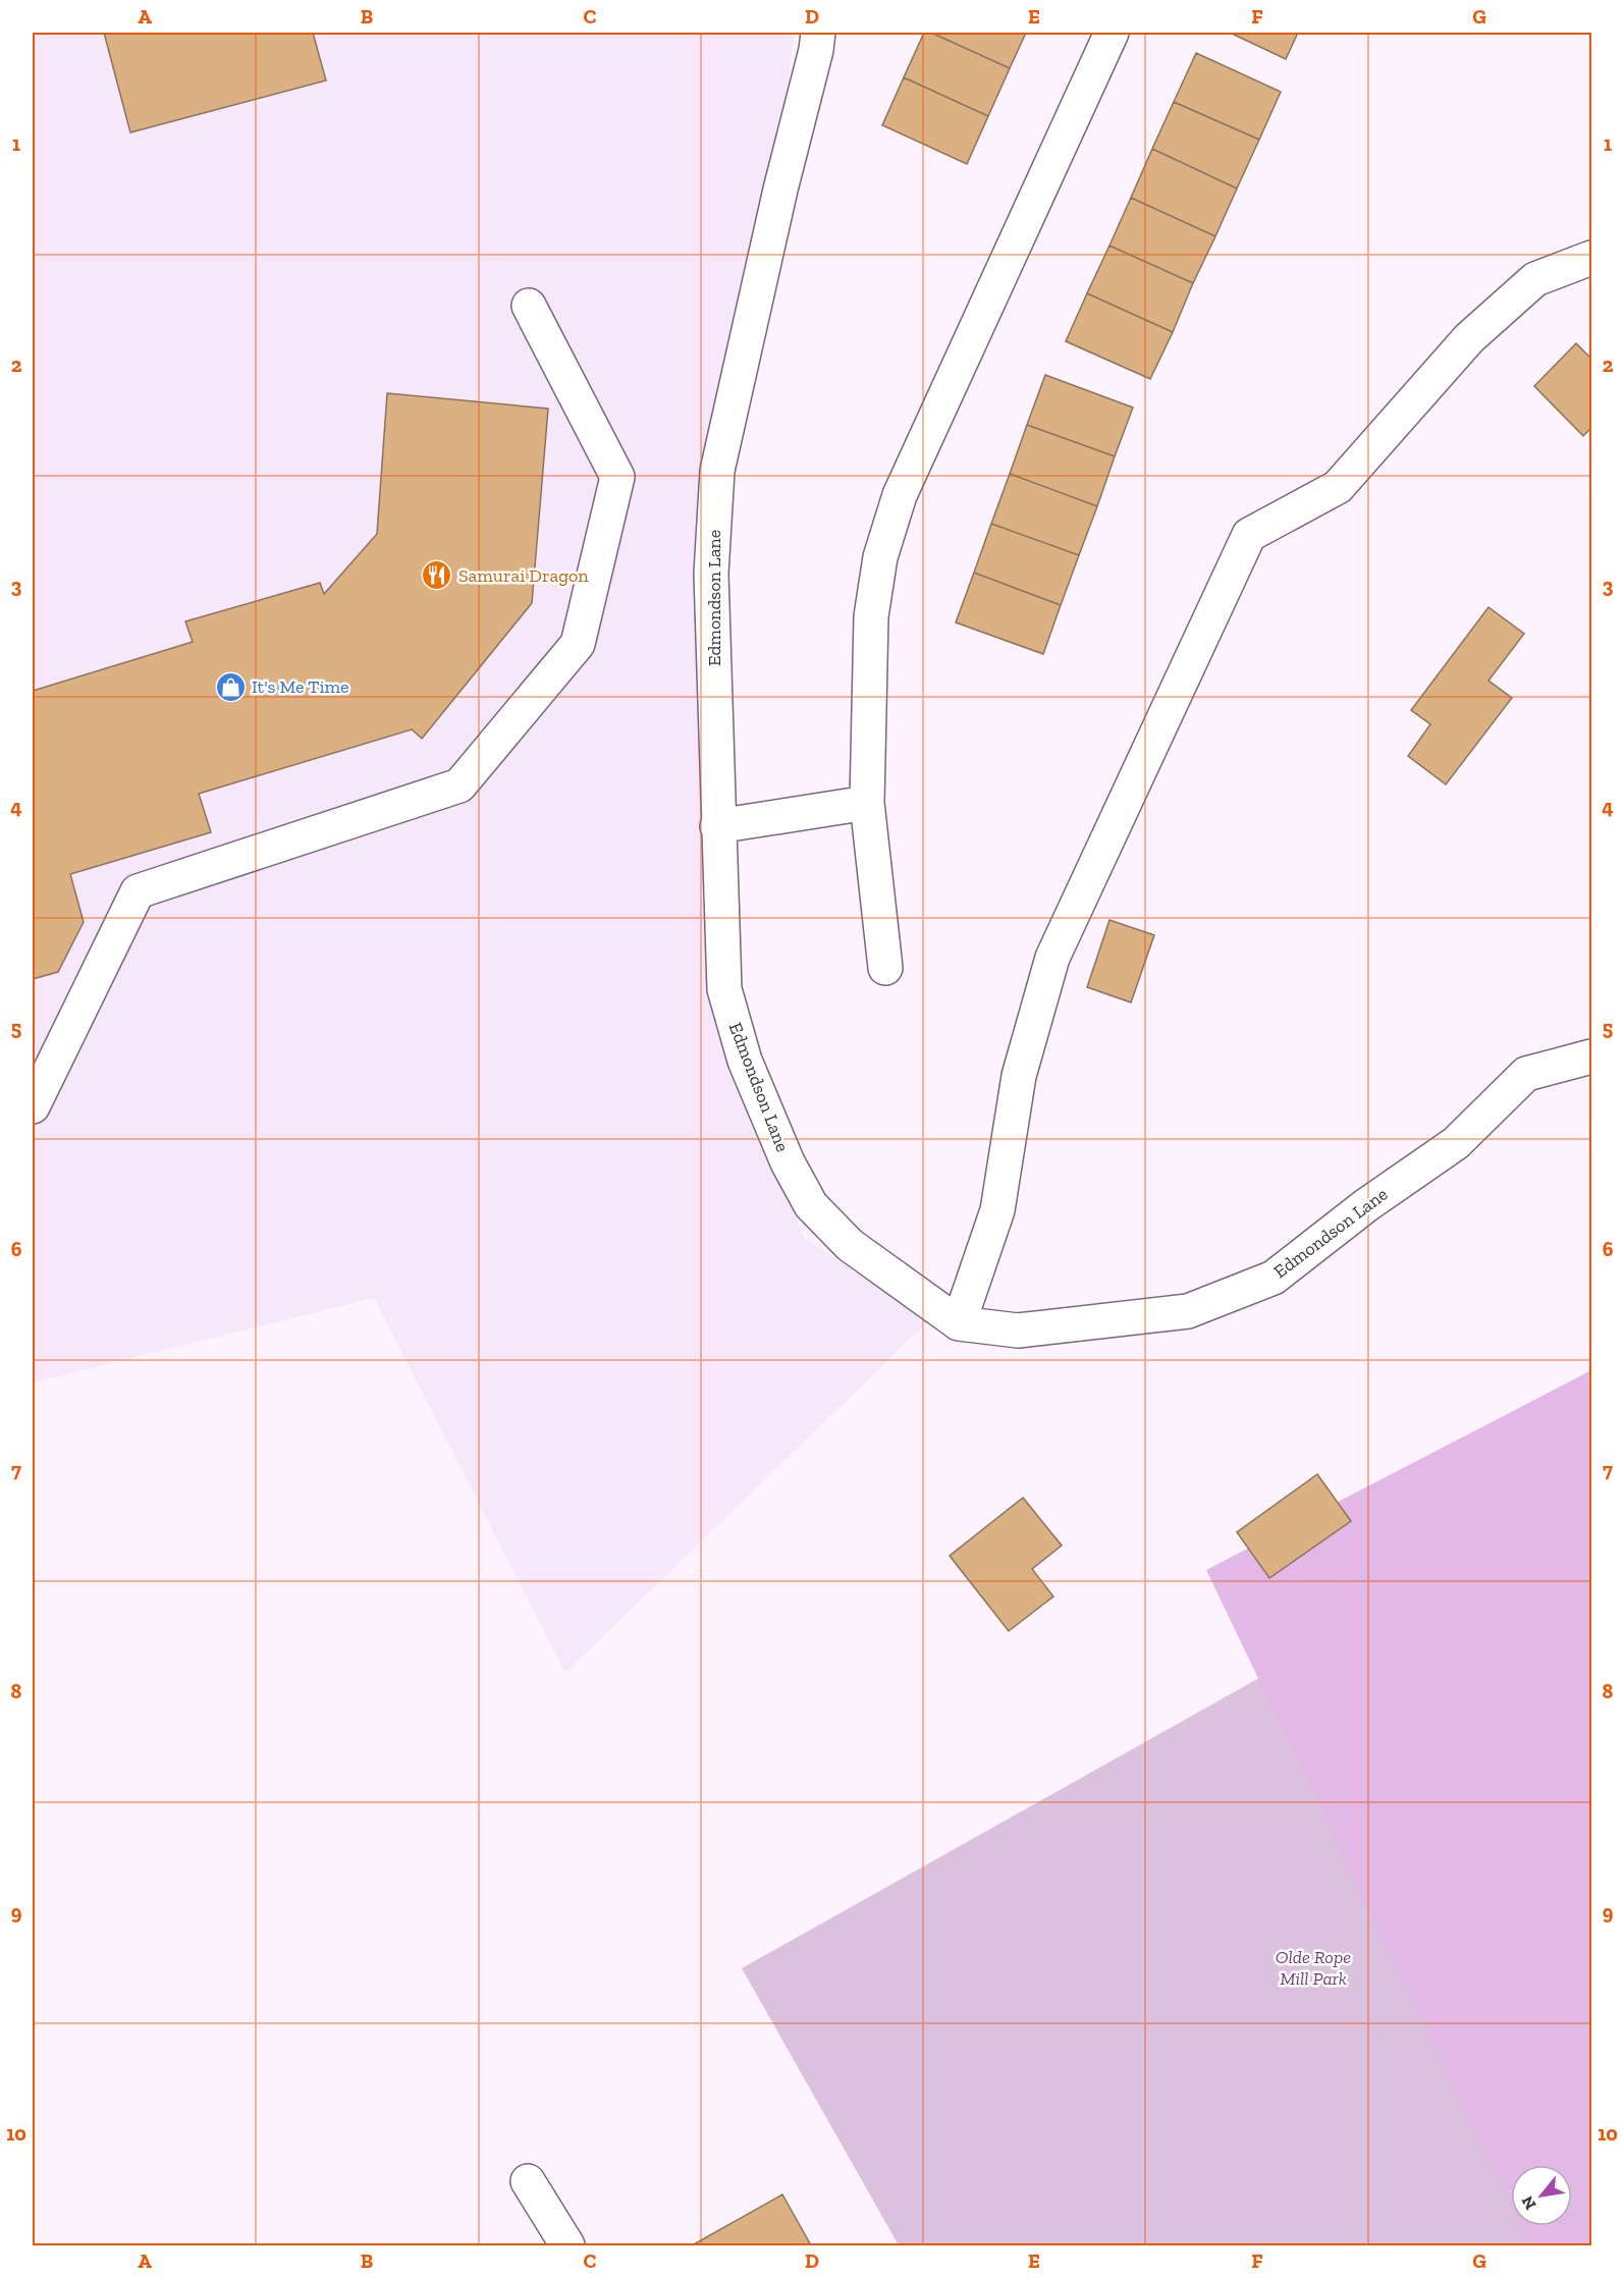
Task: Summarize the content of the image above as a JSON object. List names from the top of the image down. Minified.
{"streets":{"street":["Edmondson Lane"]},"parks":["Olde Rope Mill Park"],"places":{"restaurant":["Samurai Dragon"],"shop":["It's Me Time"]},"north":"bottom left","grid":{"columns":["A","B","C","D","E","F","G"],"rows":["1","2","3","4","5","6","7","8","9","10"]}}
